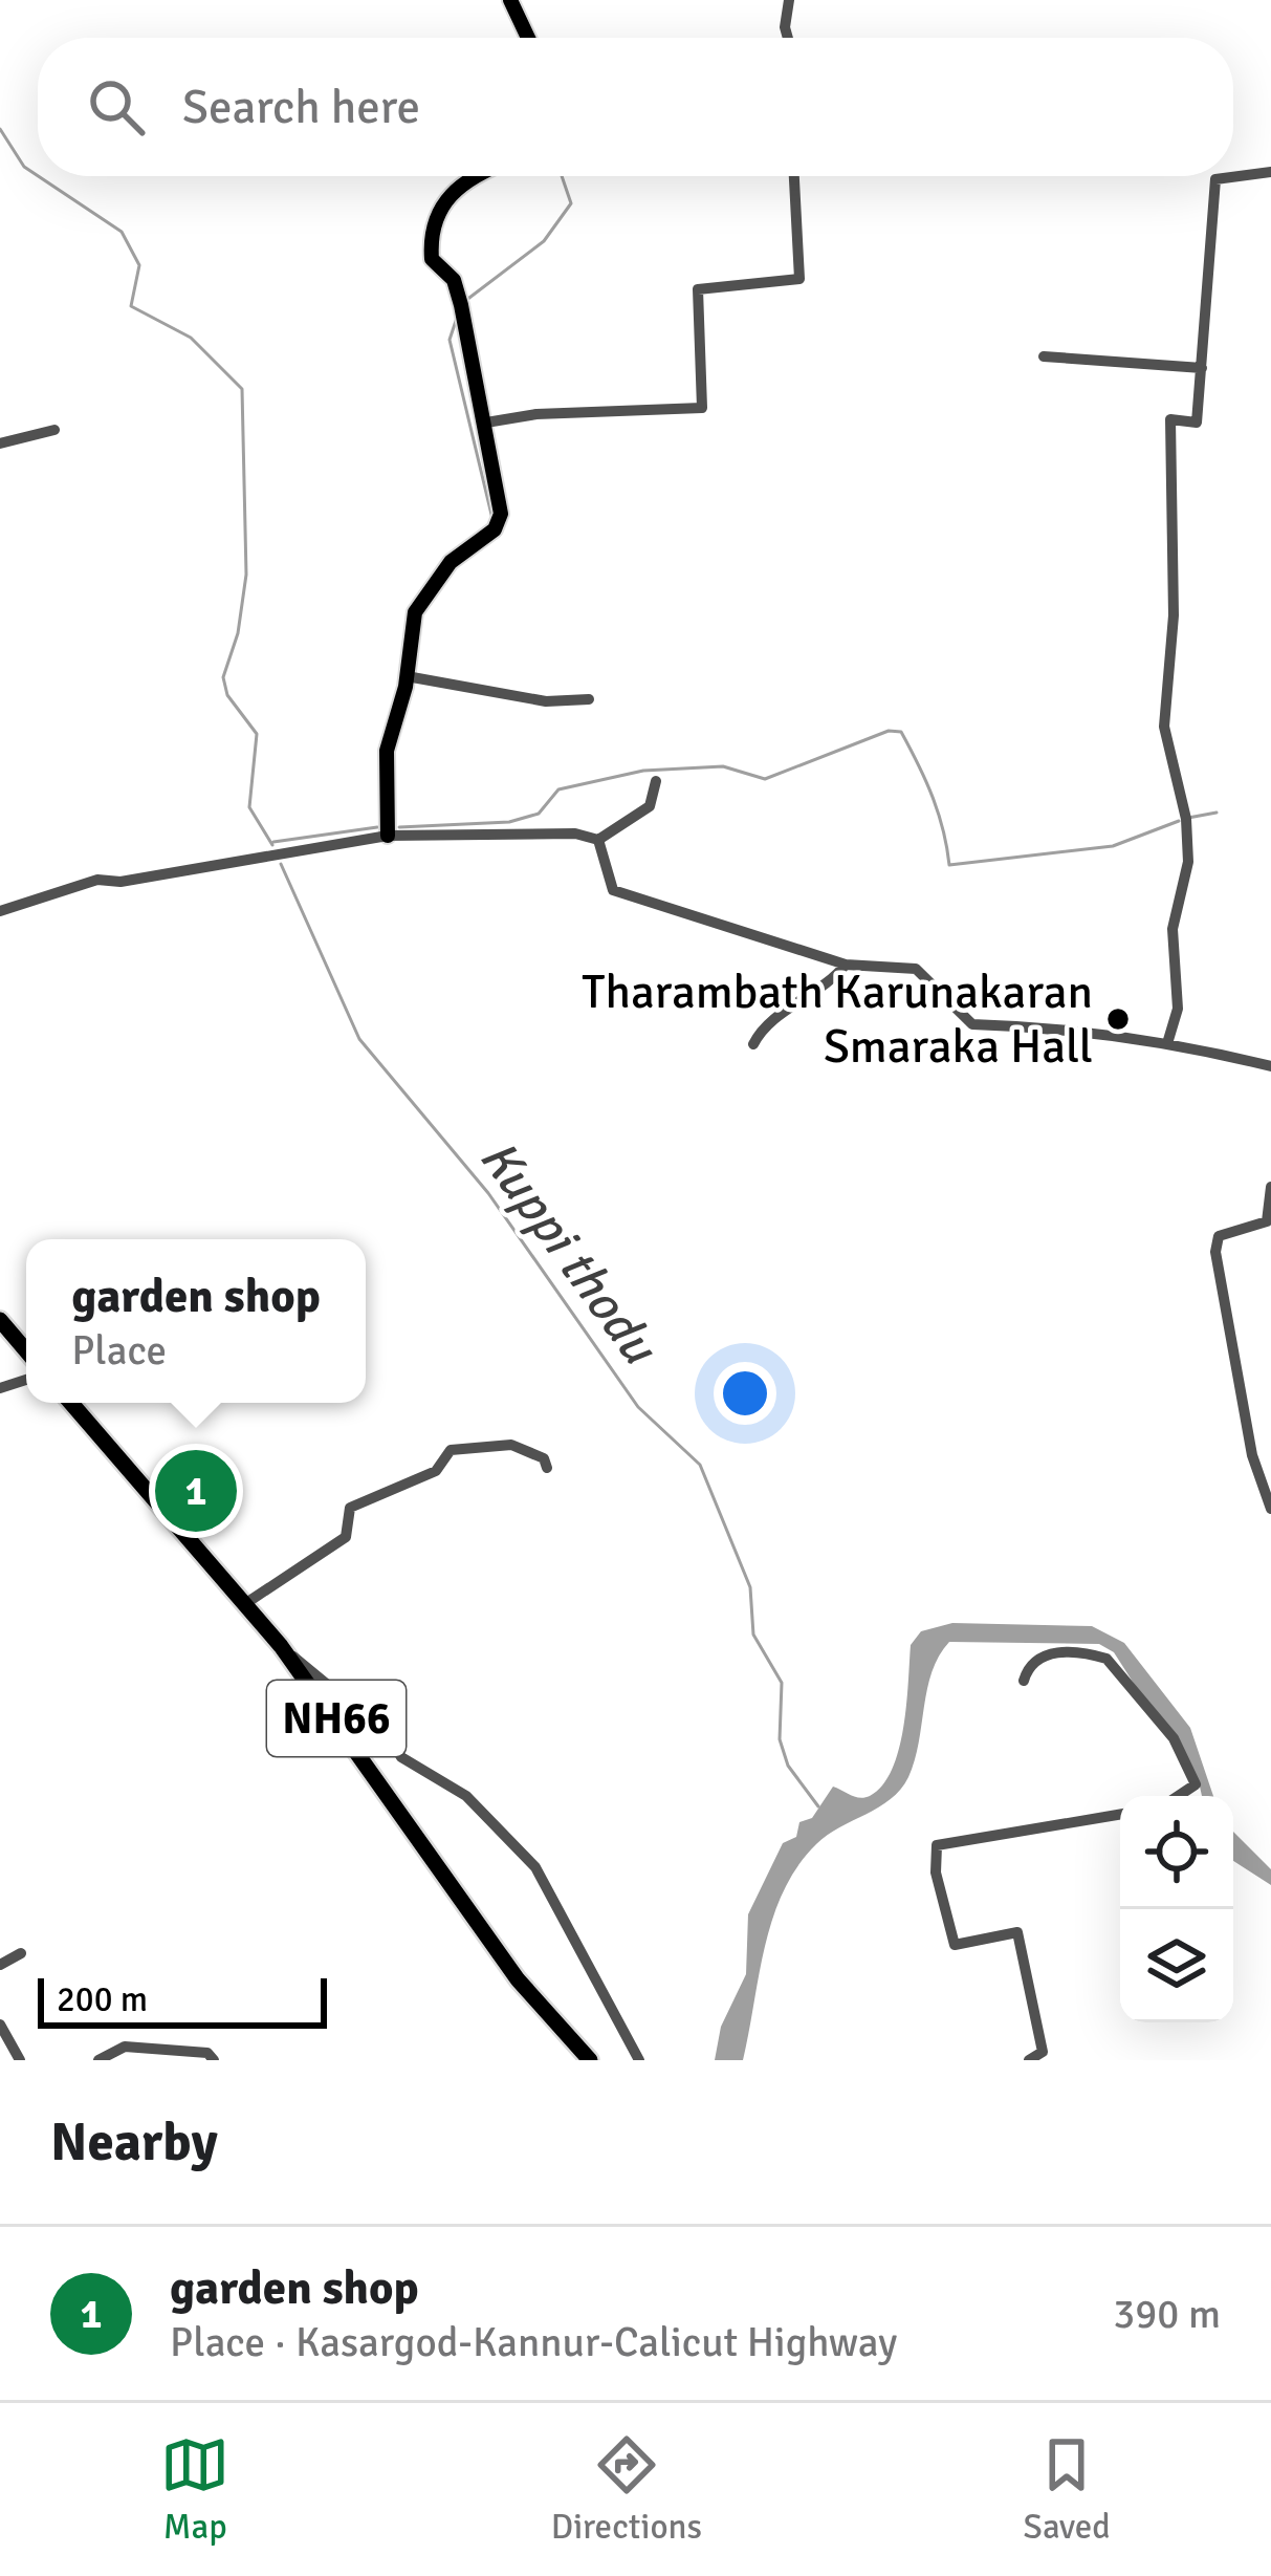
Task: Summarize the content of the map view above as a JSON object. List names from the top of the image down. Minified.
{"streets":{"highway":["NH66"]},"water":["Kuppi thodu"],"places":["Tharambath Karunakaran Smaraka Hall"],"scale_bar":"200 m","page":{"search":"Search here","popup":["garden shop","Place"],"pins":"1","scale":"200 m","heading":"Nearby","list":[{"mark":"1","name":"garden shop","note":"Place · Kasargod-Kannur-Calicut Highway","value":"390 m"}],"nav":["Map","Directions","Saved"]}}
